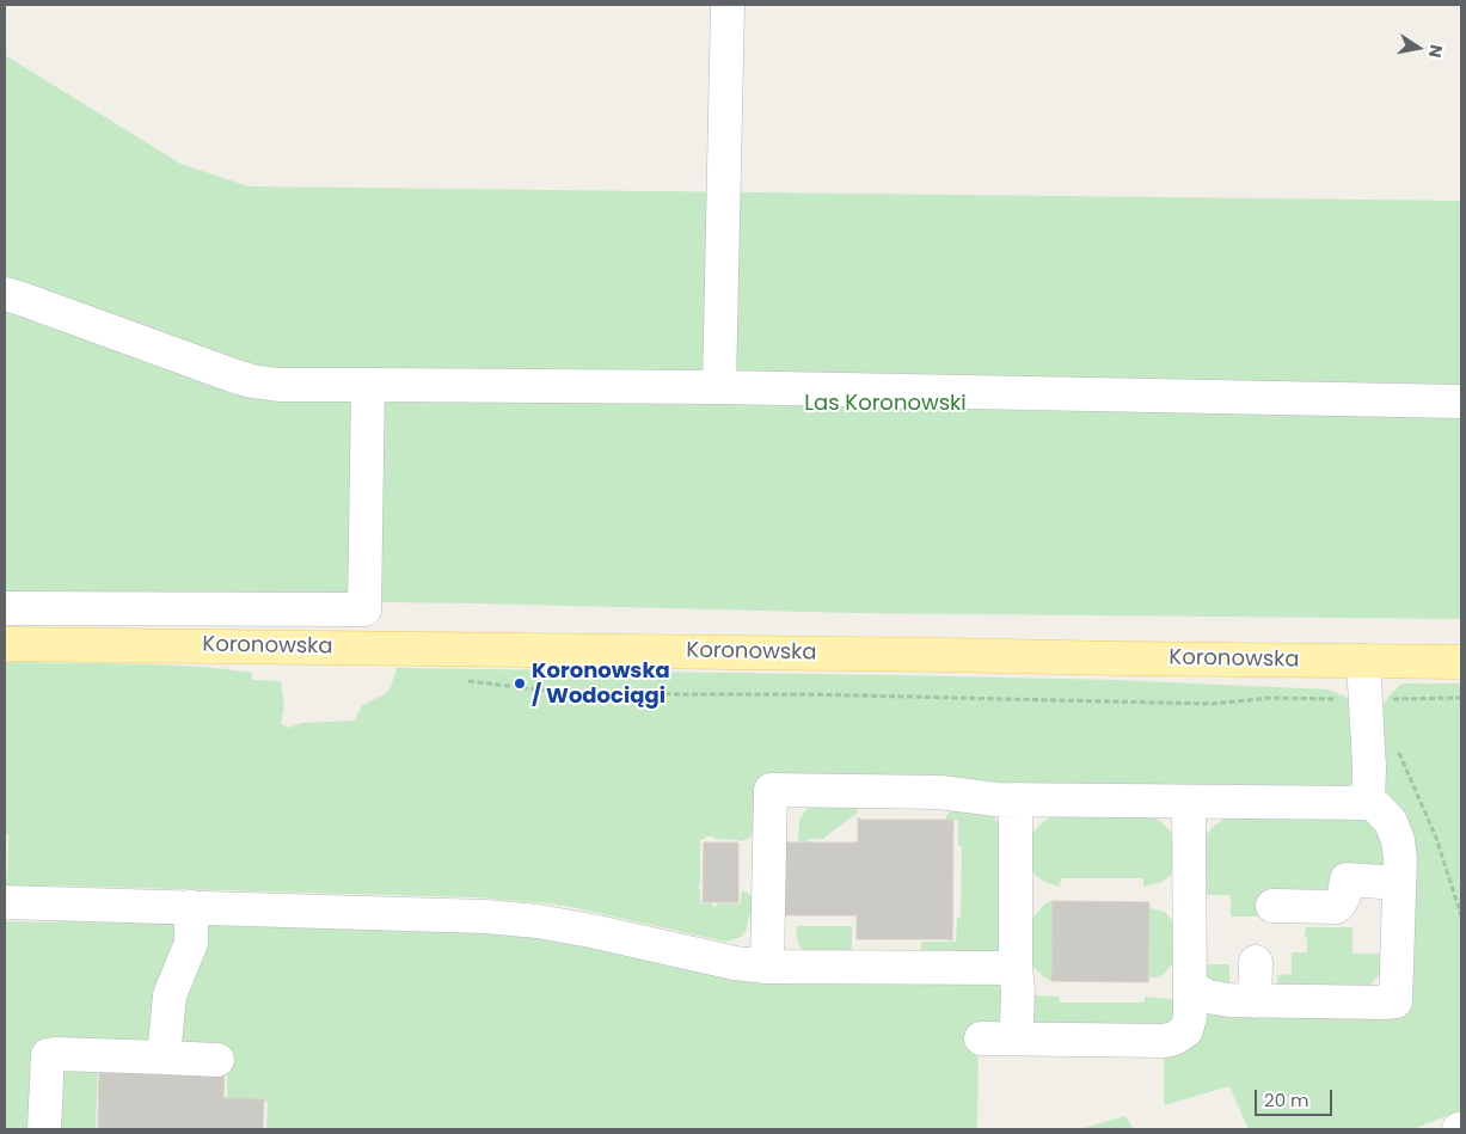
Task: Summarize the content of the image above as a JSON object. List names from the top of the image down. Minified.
{"streets":{"main road":["Koronowska"]},"parks":["Las Koronowski"],"places":["Koronowska / Wodociągi"],"scale_bar":"20 m","north":"right"}
